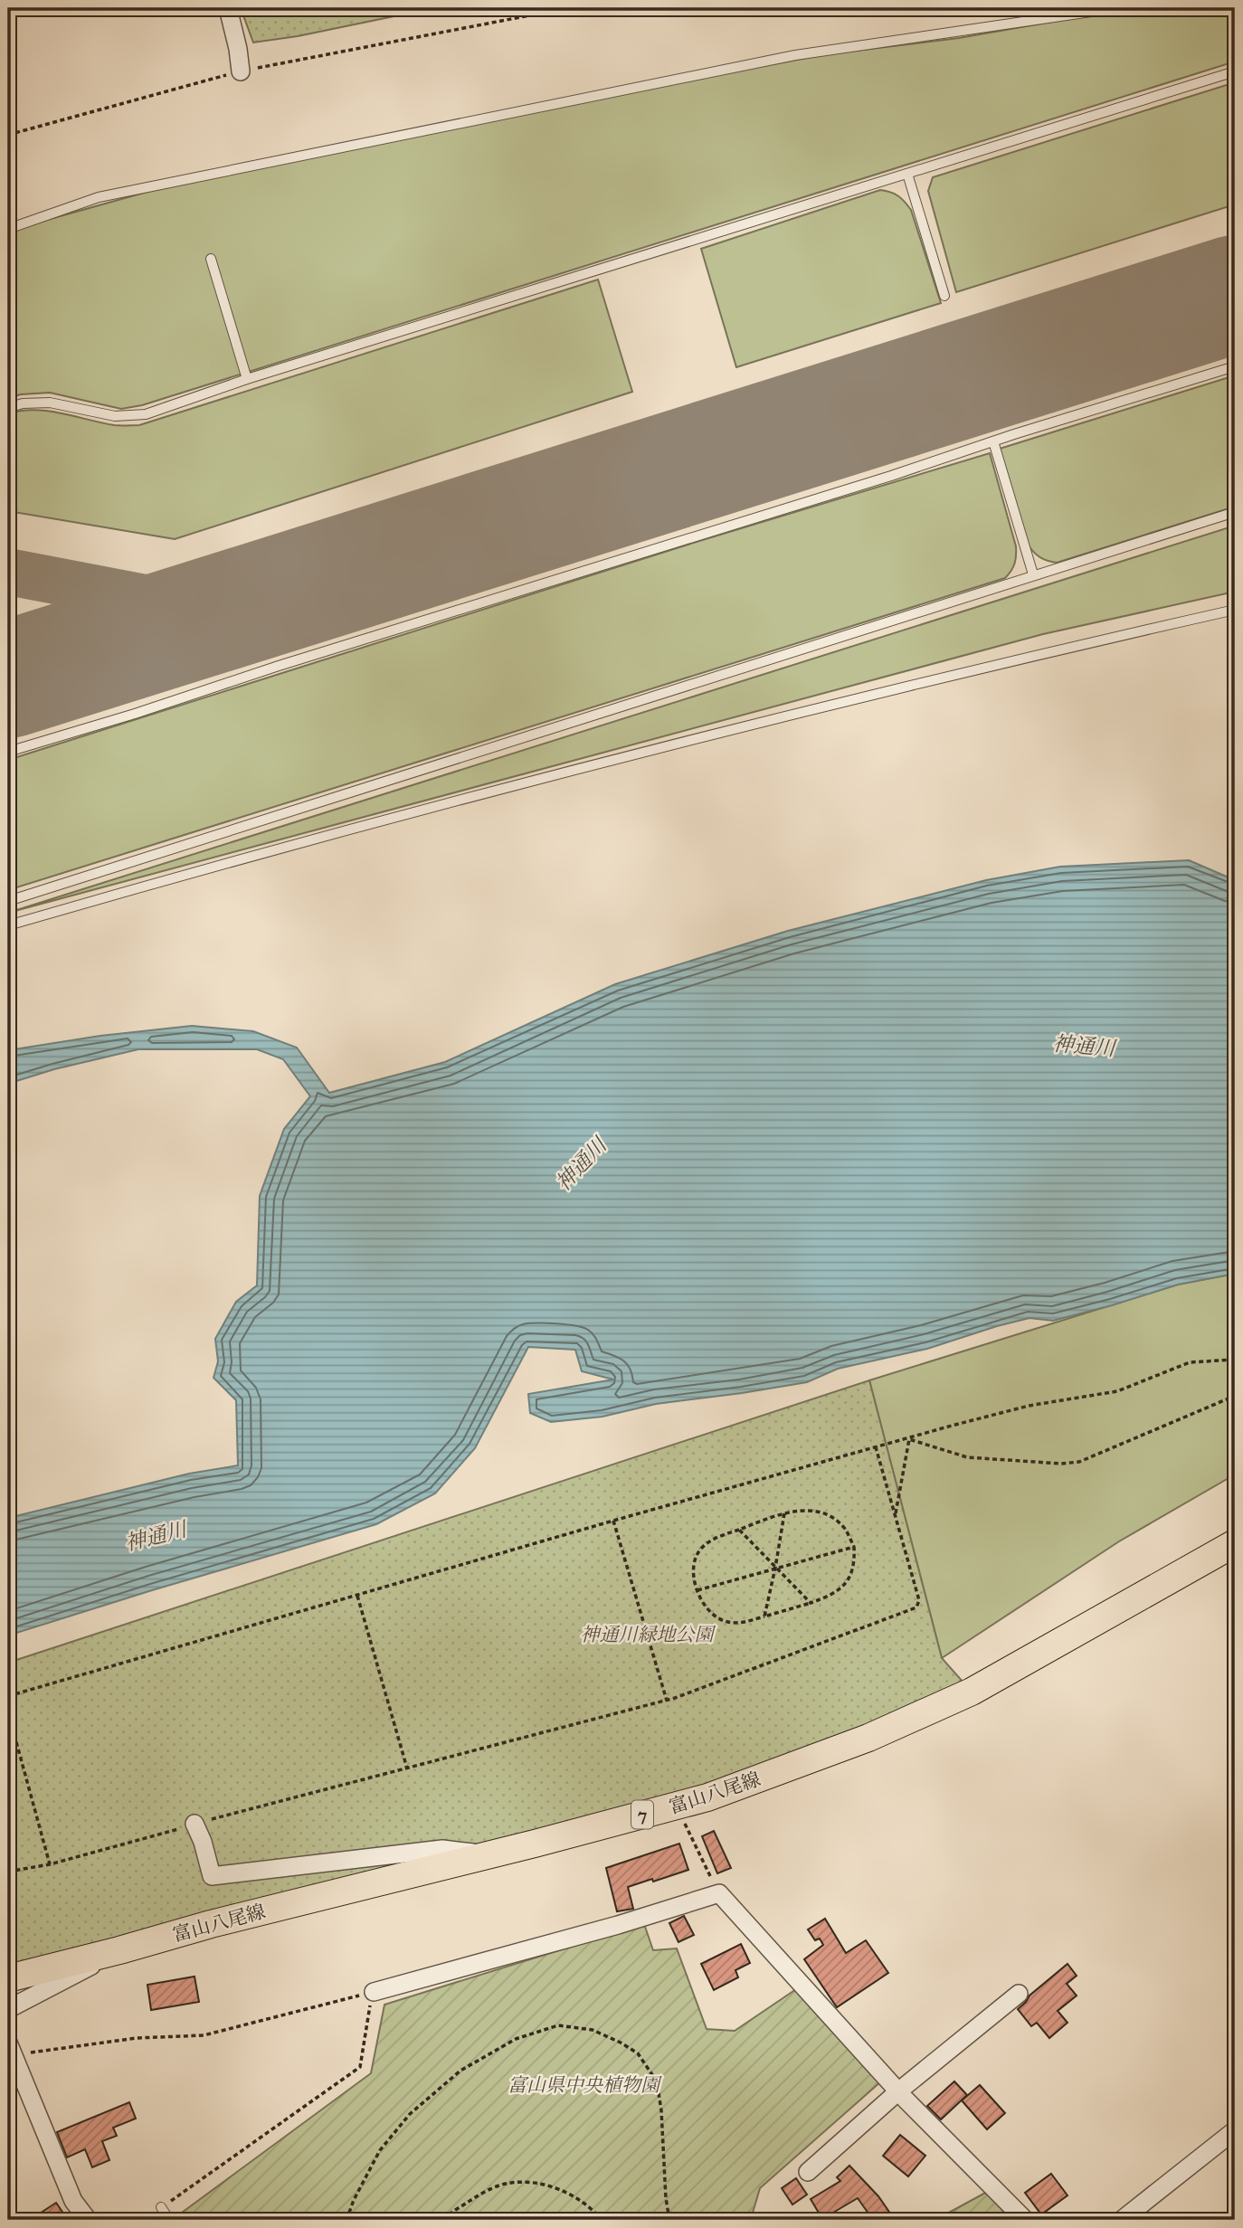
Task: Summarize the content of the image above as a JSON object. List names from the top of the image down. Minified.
{"streets":{"main road":["富山八尾線","7"]},"water":["神通川"],"parks":["神通川緑地公園","富山県中央植物園"]}
